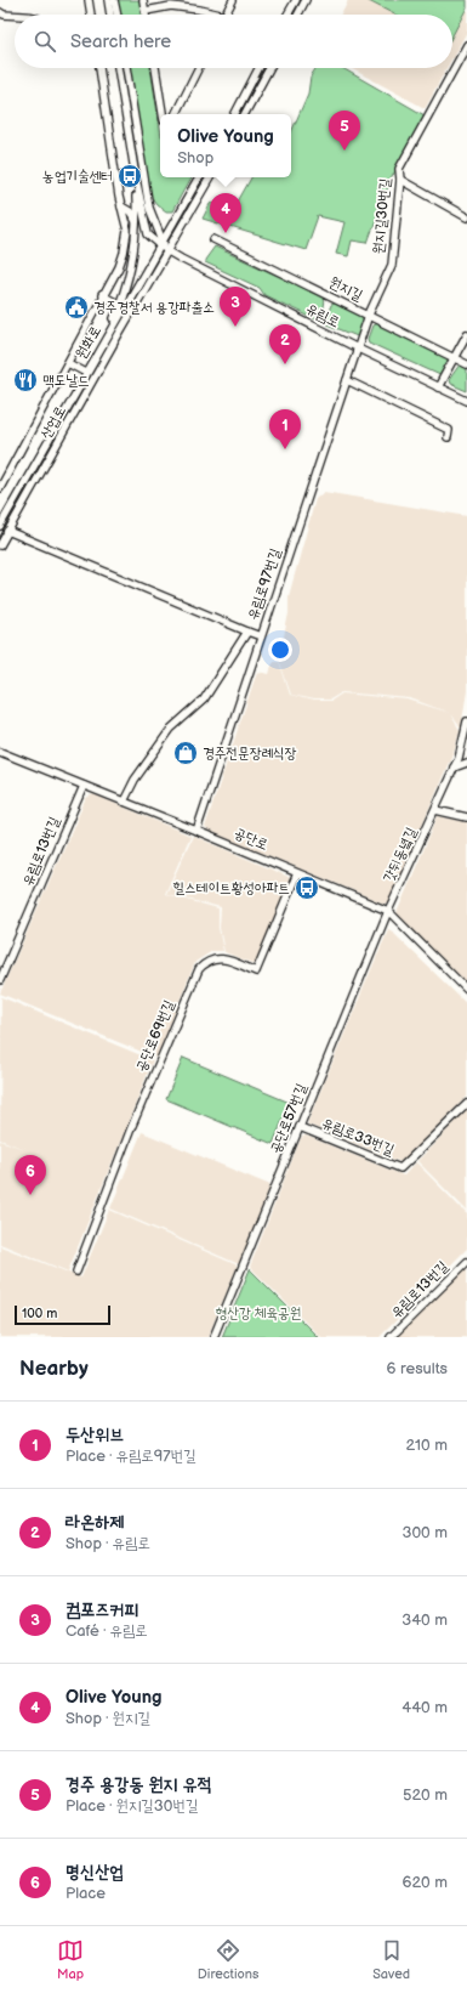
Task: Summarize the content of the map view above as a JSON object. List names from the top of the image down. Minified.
{"streets":{"street":["원지길30번길","원지길","유림로","원화로","산업로","유림로97번길","공단로","유림로13번길","갓뒤동녘길","공단로69번길","공단로57번길","유림로33번길"]},"crossings":[["원지길30번길","원지길"],["원지길30번길","유림로"],["원지길30번길","유림로97번길"],["유림로","산업로"],["유림로","유림로97번길"],["유림로97번길","공단로"],["공단로","유림로13번길"],["공단로","갓뒤동녘길"],["공단로","공단로69번길"],["공단로","공단로57번길"],["갓뒤동녘길","공단로57번길"],["공단로57번길","유림로33번길"]],"parks":["형산강 체육공원"],"places":{"bus stop":["농업기술센터","힐스테이트황성아파트"],"public building":["경주경찰서 용강파출소"],"restaurant":["맥도날드"],"shop":["경주전문장례식장"]},"scale_bar":"100 m","page":{"search":"Search here","pins":["5","4","3","2","1","6"],"popup":["Olive Young","Shop"],"scale":"100 m","heading":["Nearby","6 results"],"list":[{"mark":"1","name":"두산위브","note":"Place · 유림로97번길","value":"210 m"},{"mark":"2","name":"라온하제","note":"Shop · 유림로","value":"300 m"},{"mark":"3","name":"컴포즈커피","note":"Café · 유림로","value":"340 m"},{"mark":"4","name":"Olive Young","note":"Shop · 원지길","value":"440 m"},{"mark":"5","name":"경주 용강동 원지 유적","note":"Place · 원지길30번길","value":"520 m"},{"mark":"6","name":"명신산업","note":"Place","value":"620 m"}],"nav":["Map","Directions","Saved"]}}
